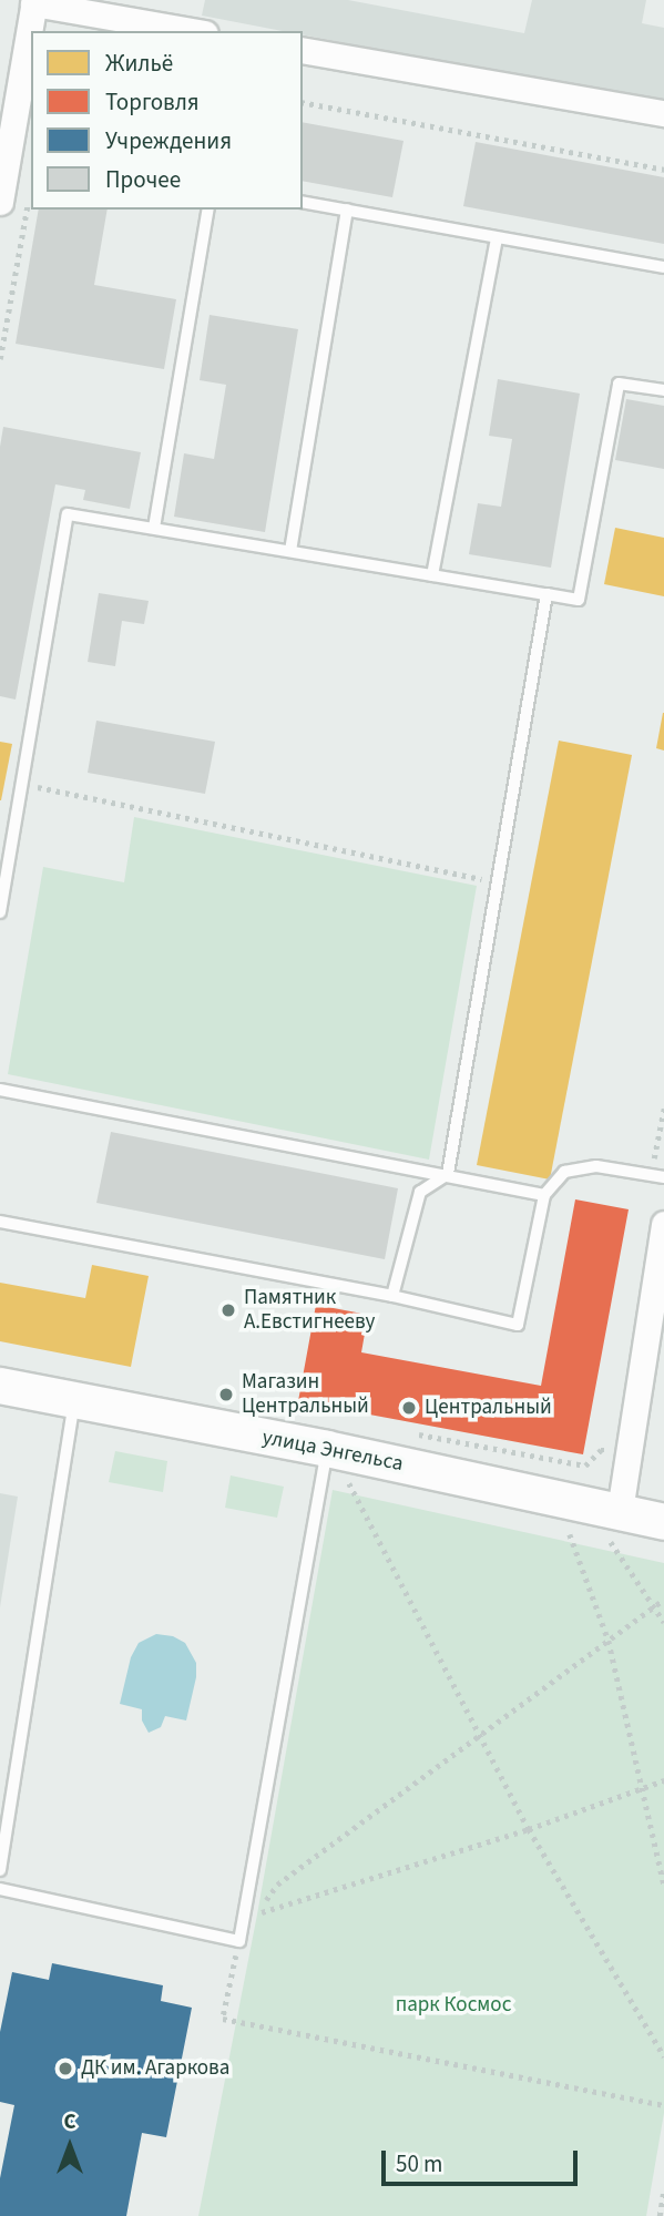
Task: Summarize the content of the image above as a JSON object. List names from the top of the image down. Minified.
{"streets":{"main road":["улица Энгельса"]},"parks":["парк Космос"],"places":["Памятник А.Евстигнееву","Магазин Центральный","Центральный","ДК им. Агаркова"],"legend":["Жильё","Торговля","Учреждения","Прочее"],"scale_bar":"50 m","north":"top"}
